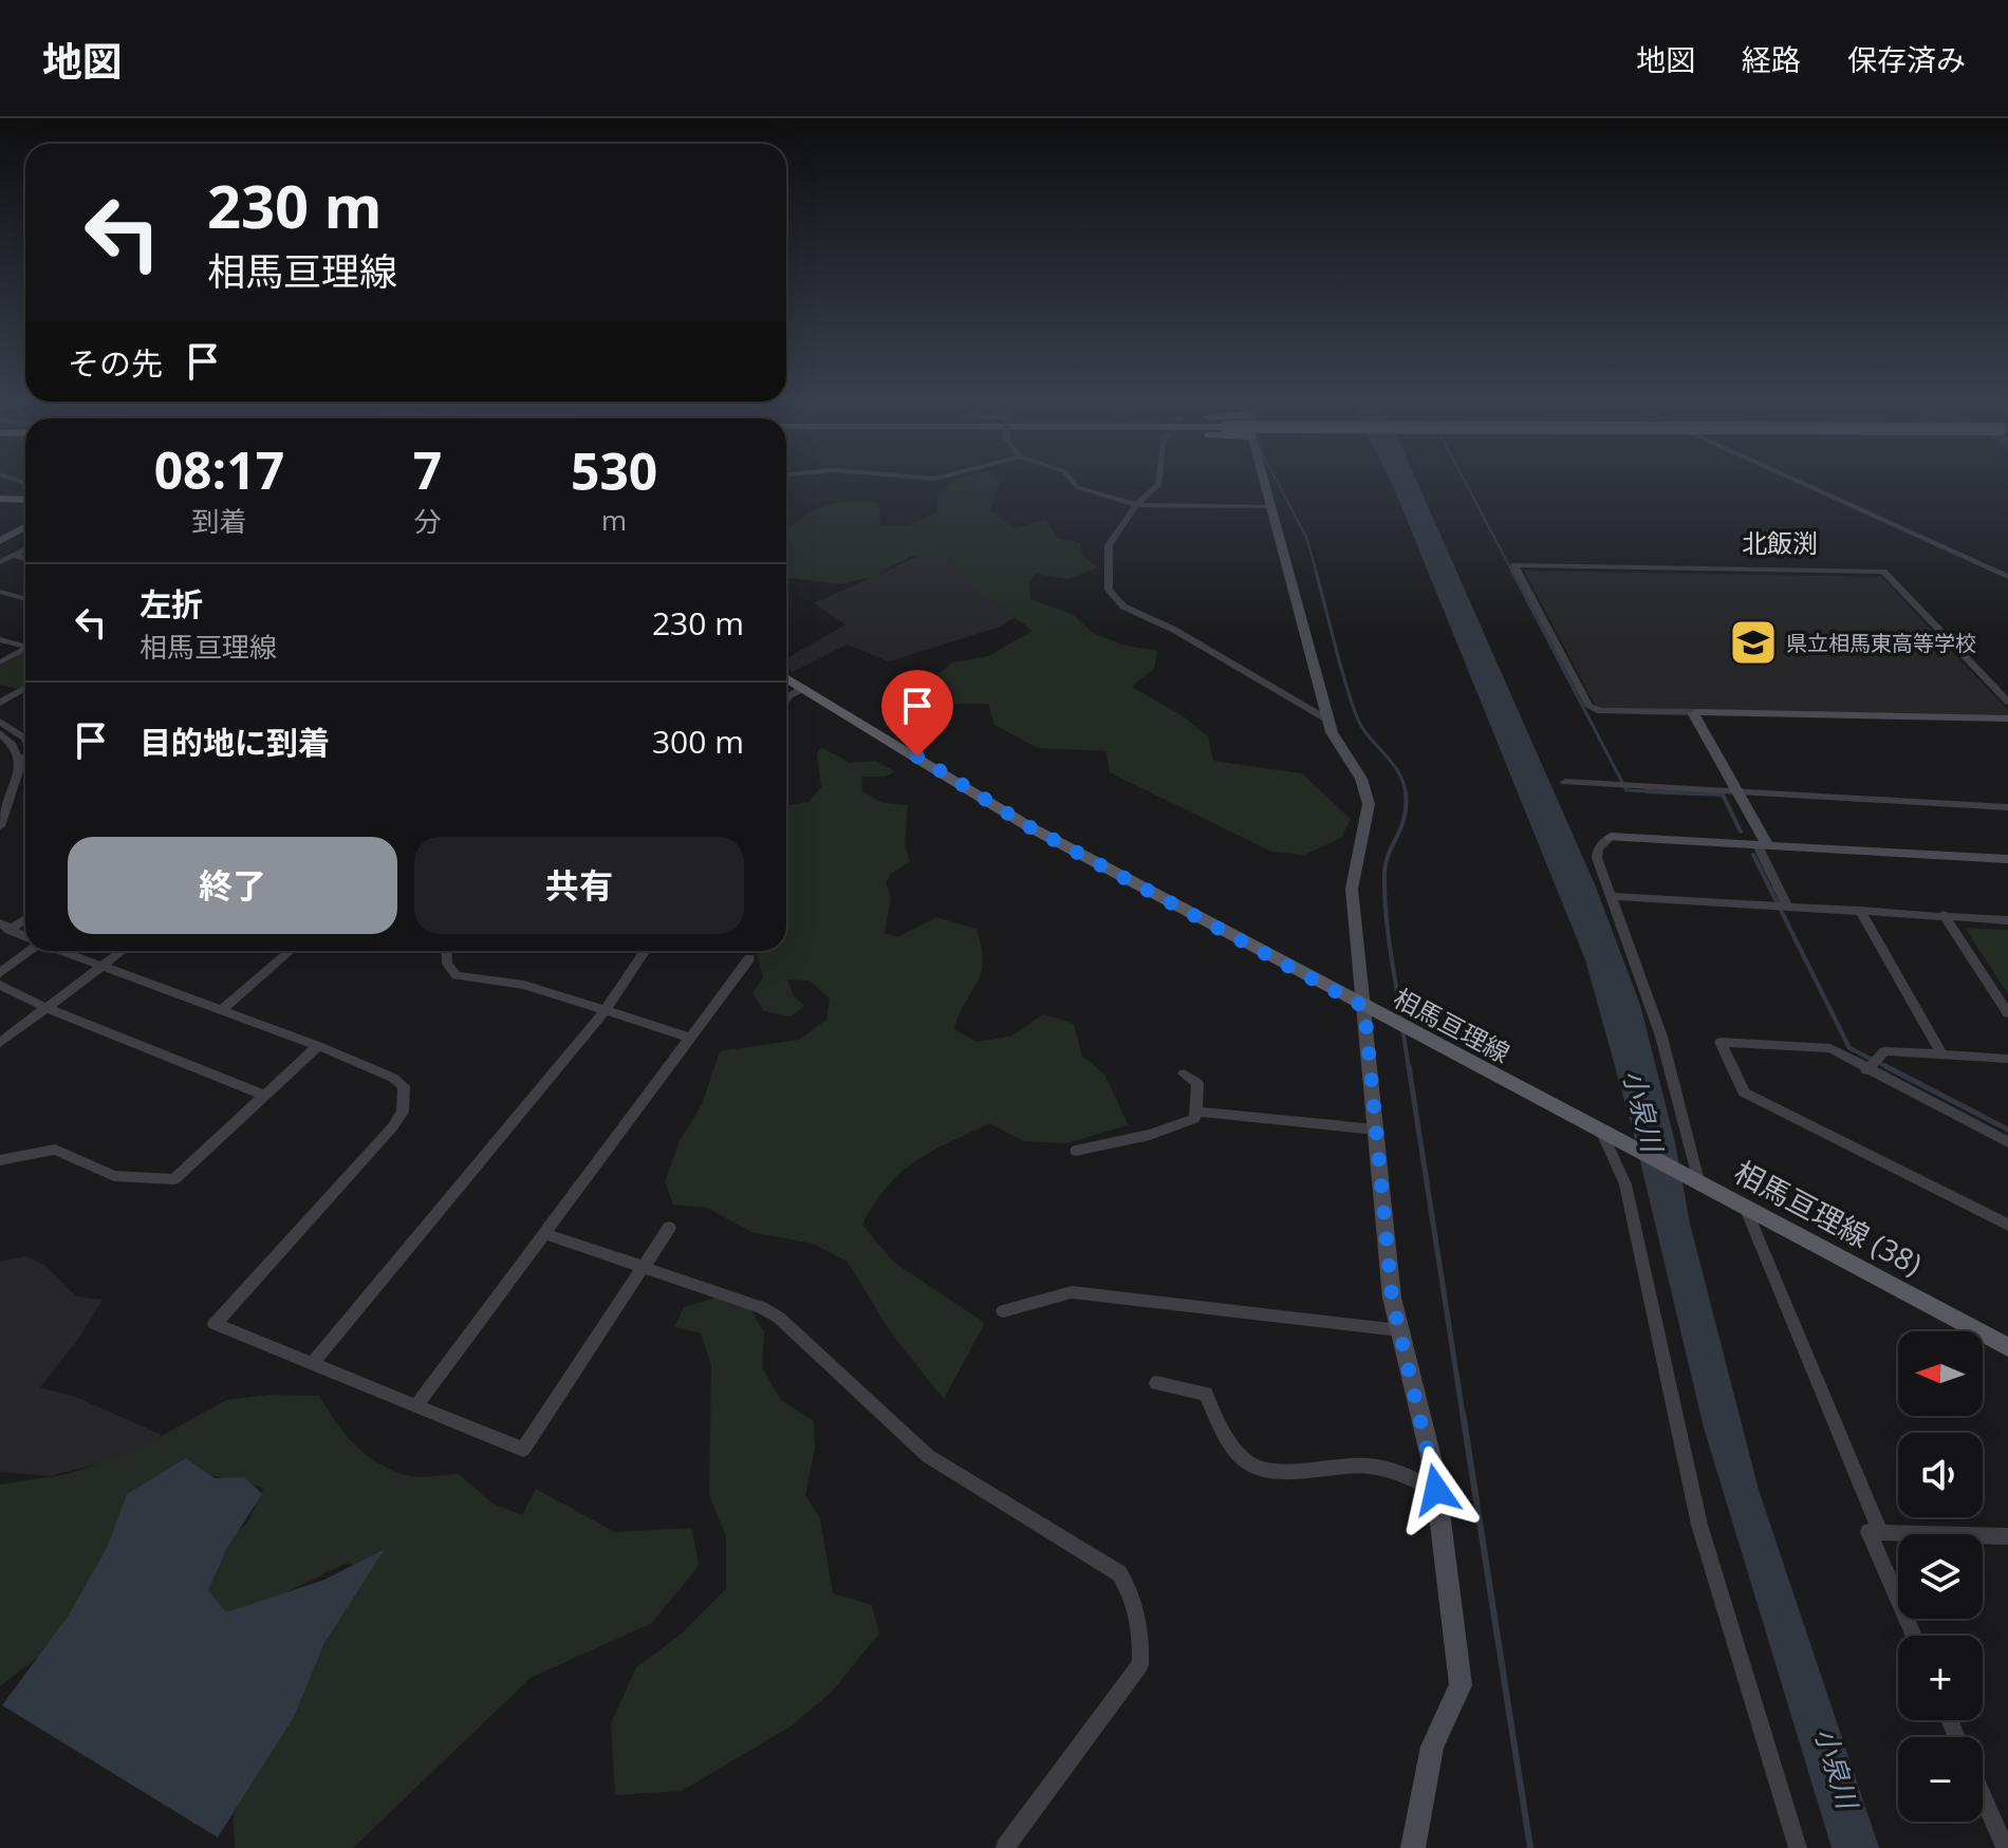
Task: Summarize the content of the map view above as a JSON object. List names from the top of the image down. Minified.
{"streets":{"main road":["相馬亘理線","相馬亘理線 (38)"]},"crossings":[["相馬亘理線","相馬亘理線 (38)"]],"districts":["北飯渕"],"water":["小泉川"],"places":{"school or university":["県立相馬東高等学校"]},"north":"left","page":{"header":"地図","nav":["地図","経路","保存済み"],"turn":["230 m","相馬亘理線"],"then":"その先","eta":["08:17","到着","7","分","530","m"],"list":[{"name":"左折","note":"相馬亘理線","value":"230 m"},{"name":"目的地に到着","value":"300 m"}],"buttons":["終了","共有"],"map_buttons":["+","−"]}}
